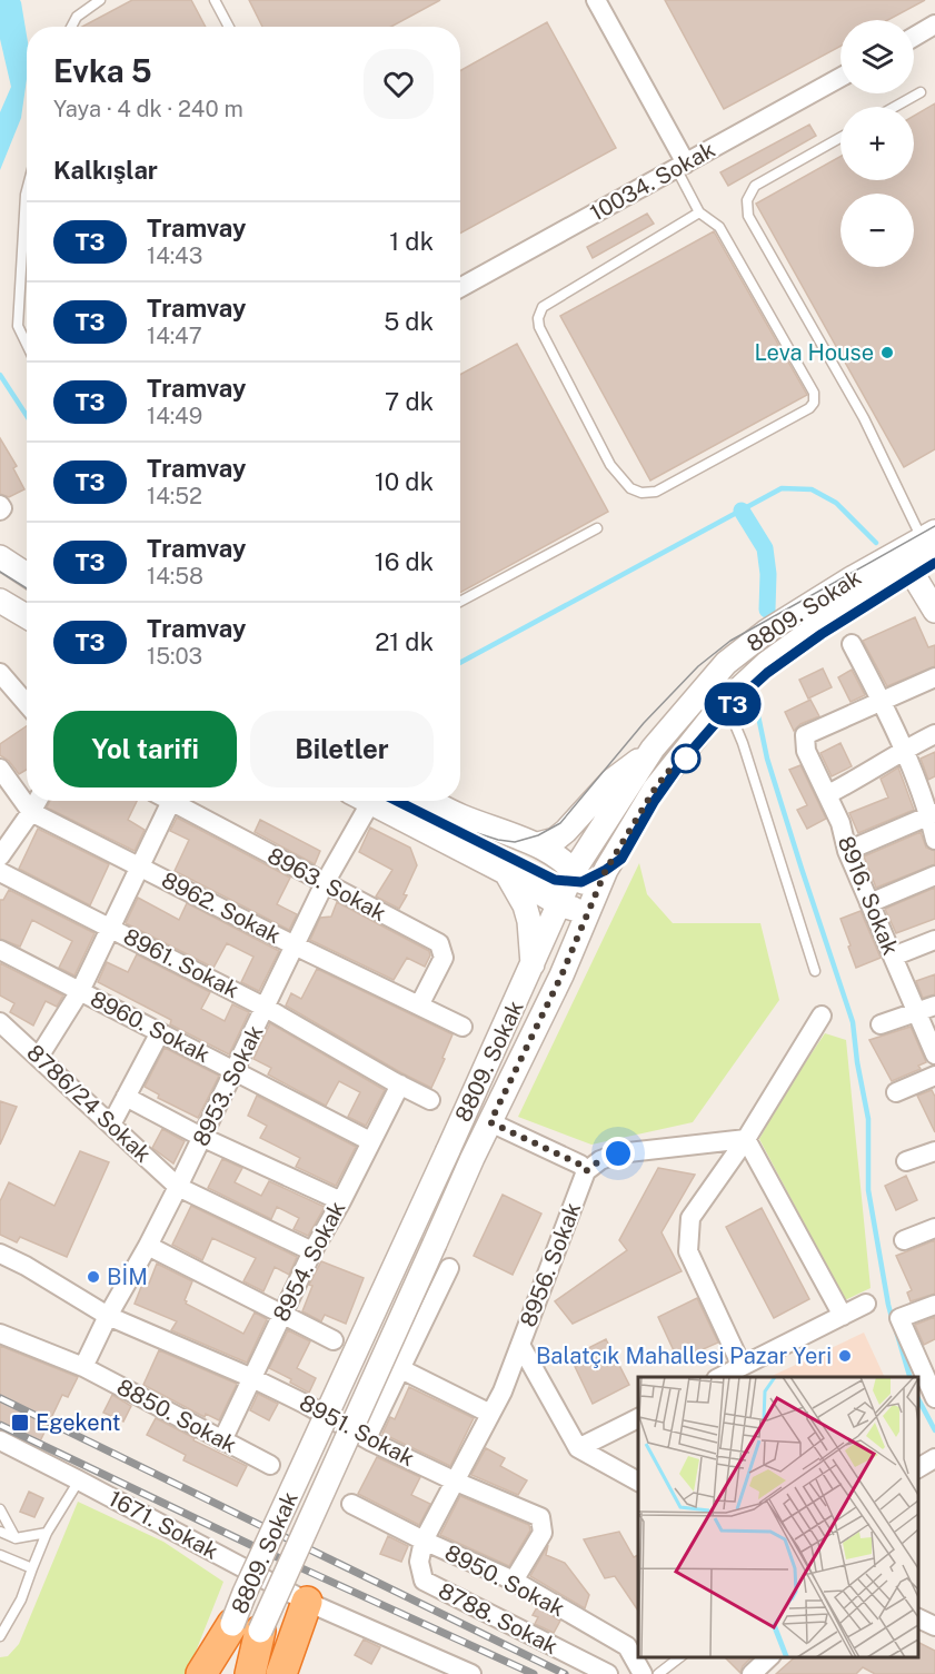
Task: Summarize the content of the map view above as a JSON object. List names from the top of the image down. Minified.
{"streets":{"street":["10034. Sokak","8809. Sokak","8963. Sokak","8916. Sokak","8962. Sokak","8961. Sokak","8960. Sokak","8953. Sokak","8786/24 Sokak","8954. Sokak","8956. Sokak","8850. Sokak","8951. Sokak","1671. Sokak","8950. Sokak","8788. Sokak"]},"crossings":[["8963. Sokak","8962. Sokak"],["8963. Sokak","8953. Sokak"],["8962. Sokak","8953. Sokak"],["8961. Sokak","8953. Sokak"],["8961. Sokak","8954. Sokak"],["8960. Sokak","8953. Sokak"],["8960. Sokak","8954. Sokak"],["8953. Sokak","8786/24 Sokak"],["8953. Sokak","8850. Sokak"],["8953. Sokak","8951. Sokak"],["8786/24 Sokak","8954. Sokak"],["8954. Sokak","8850. Sokak"],["8954. Sokak","8951. Sokak"],["8956. Sokak","8951. Sokak"],["8956. Sokak","8950. Sokak"],["8956. Sokak","8788. Sokak"],["8951. Sokak","8950. Sokak"]],"places":{"other":["Leva House","BİM","Balatçık Mahallesi Pazar Yeri"],"transit":["Egekent"]},"lines":["tram line T3"],"page":{"on_map":"T3","map_buttons":["+","−"],"heading":[["Evka 5","Yaya · 4 dk · 240 m"],"Kalkışlar"],"list":[{"mark":"T3","name":"Tramvay","note":"14:43","value":"1 dk"},{"mark":"T3","name":"Tramvay","note":"14:47","value":"5 dk"},{"mark":"T3","name":"Tramvay","note":"14:49","value":"7 dk"},{"mark":"T3","name":"Tramvay","note":"14:52","value":"10 dk"},{"mark":"T3","name":"Tramvay","note":"14:58","value":"16 dk"},{"mark":"T3","name":"Tramvay","note":"15:03","value":"21 dk"}],"buttons":["Yol tarifi","Biletler"]}}
